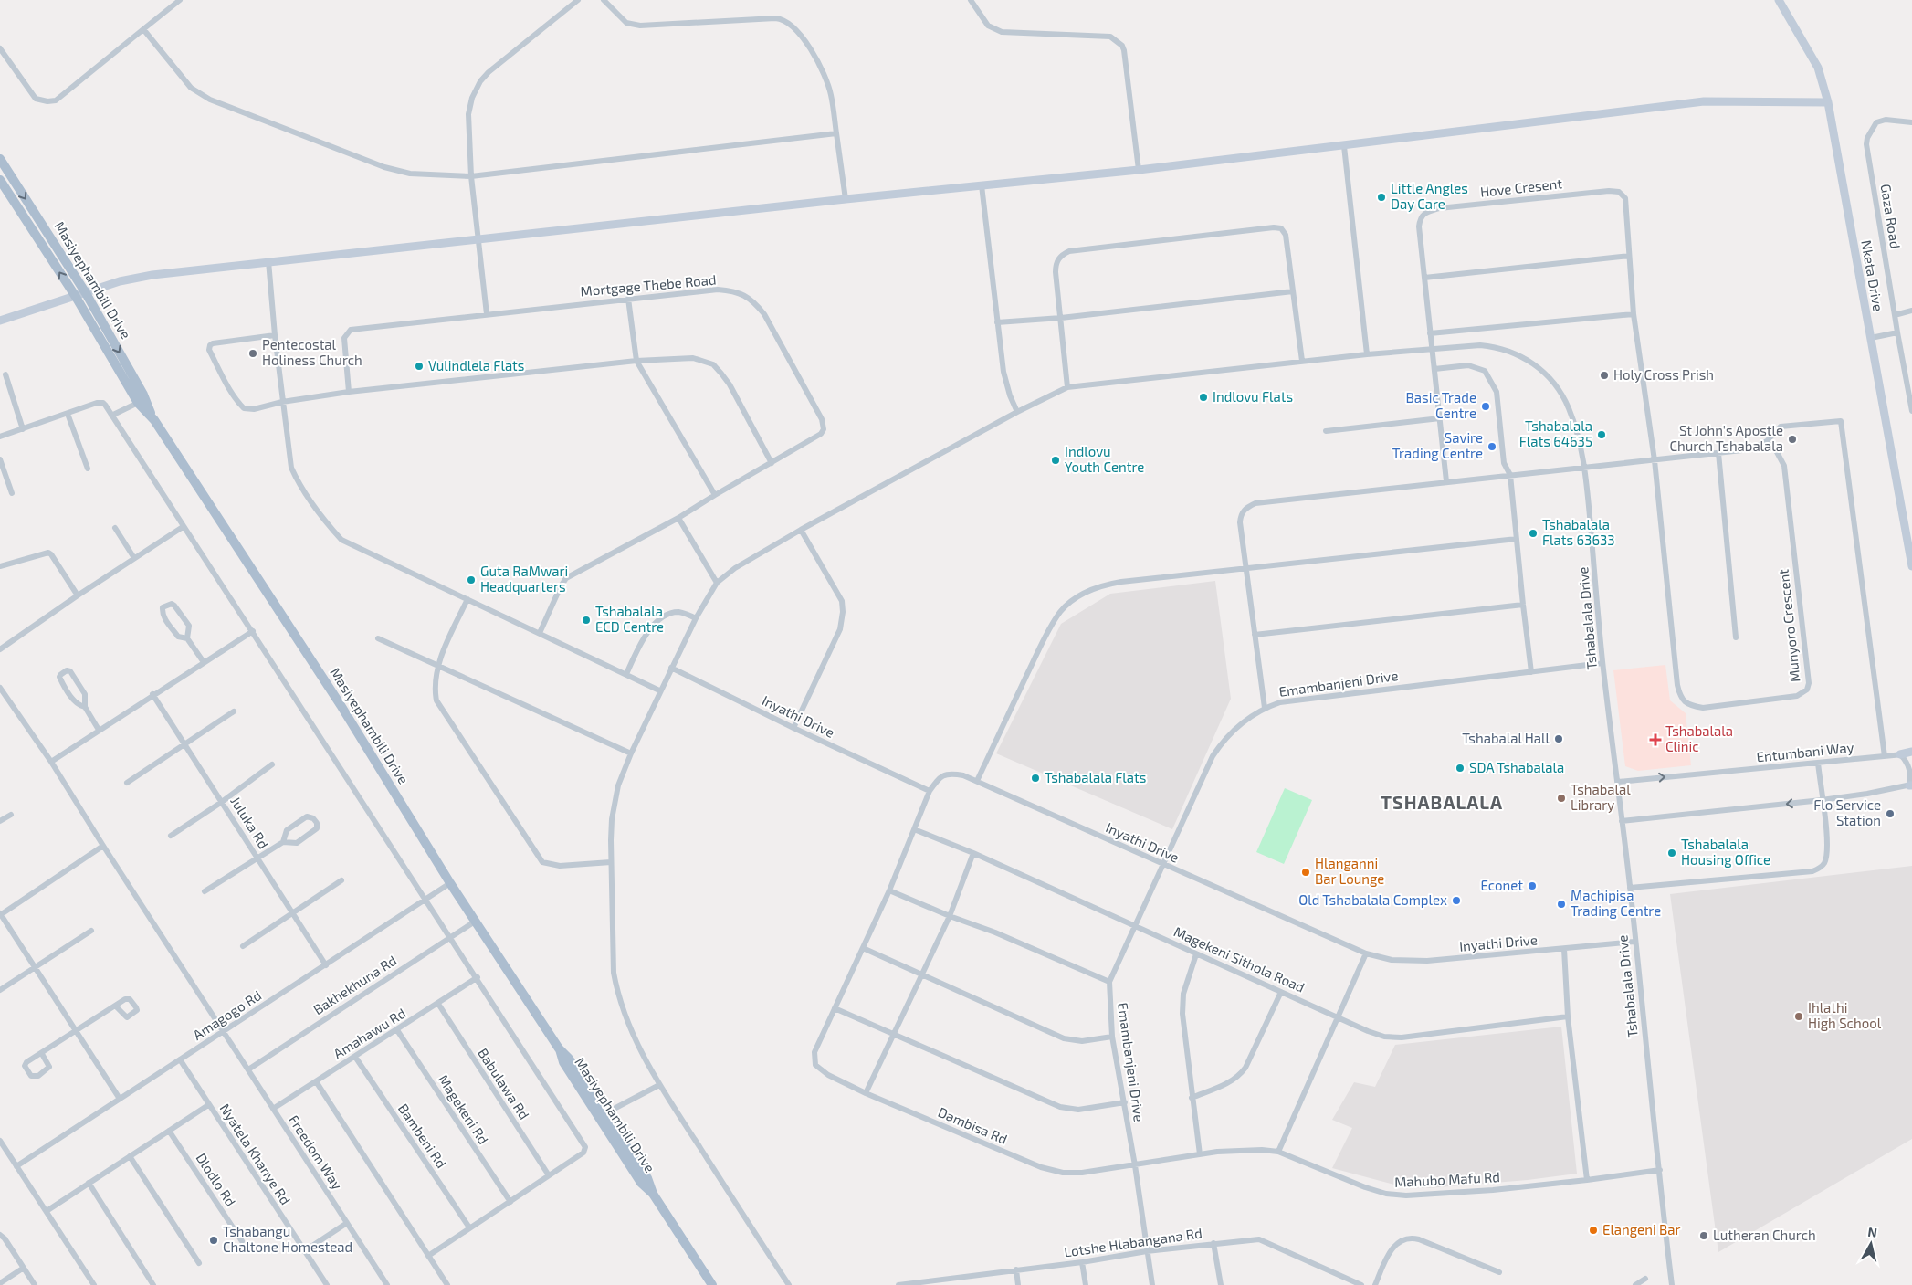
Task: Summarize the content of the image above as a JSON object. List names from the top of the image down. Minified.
{"streets":{"main road":["Masiyephambili Drive"],"street":["Hove Cresent","Gaza Road","Nketa Drive","Mortgage Thebe Road","Tshabalala Drive","Munyoro Crescent","Emambanjeni Drive","Inyathi Drive","Entumbani Way","Juluka Rd","Magekeni Sithola Road","Bakhekhuna Rd","Amagogo Rd","Amahawu Rd","Babulawa Rd","Magekeni Rd","Dambisa Rd","Bambeni Rd","Freedom Way","Nyatela Khanye Rd","Dlodlo Rd","Mahubo Mafu Rd","Lotshe Hlabangana Rd"]},"crossings":[["Hove Cresent","Tshabalala Drive"],["Hove Cresent","Munyoro Crescent"],["Masiyephambili Drive","Bakhekhuna Rd"],["Masiyephambili Drive","Amagogo Rd"],["Tshabalala Drive","Emambanjeni Drive"],["Tshabalala Drive","Inyathi Drive"],["Tshabalala Drive","Entumbani Way"],["Tshabalala Drive","Mahubo Mafu Rd"],["Emambanjeni Drive","Inyathi Drive"],["Emambanjeni Drive","Magekeni Sithola Road"],["Emambanjeni Drive","Dambisa Rd"],["Emambanjeni Drive","Mahubo Mafu Rd"],["Emambanjeni Drive","Lotshe Hlabangana Rd"],["Juluka Rd","Amagogo Rd"],["Bakhekhuna Rd","Freedom Way"],["Amagogo Rd","Freedom Way"],["Amagogo Rd","Nyatela Khanye Rd"],["Amahawu Rd","Babulawa Rd"],["Amahawu Rd","Magekeni Rd"],["Amahawu Rd","Bambeni Rd"],["Amahawu Rd","Freedom Way"],["Dambisa Rd","Mahubo Mafu Rd"]],"districts":["TSHABALALA"],"places":{"other":["Little Angles Day Care","Pentecostal Holiness Church","Vulindlela Flats","Holy Cross Prish","Indlovu Flats","Basic Trade Centre","Tshabalala Flats 64635","St John's Apostle Church Tshabalala","Savire Trading Centre","Indlovu Youth Centre","Tshabalala Flats 63633","Guta RaMwari Headquarters","Tshabalala ECD Centre","Tshabalal Hall","SDA Tshabalala","Tshabalala Flats","Tshabalal Library","Flo Service Station","Tshabalala Housing Office","Hlanganni Bar Lounge","Econet","Old Tshabalala Complex","Machipisa Trading Centre","Ihlathi High School","Elangeni Bar","Lutheran Church","Tshabangu Chaltone Homestead"],"health":["Tshabalala Clinic"]},"north":"top"}
